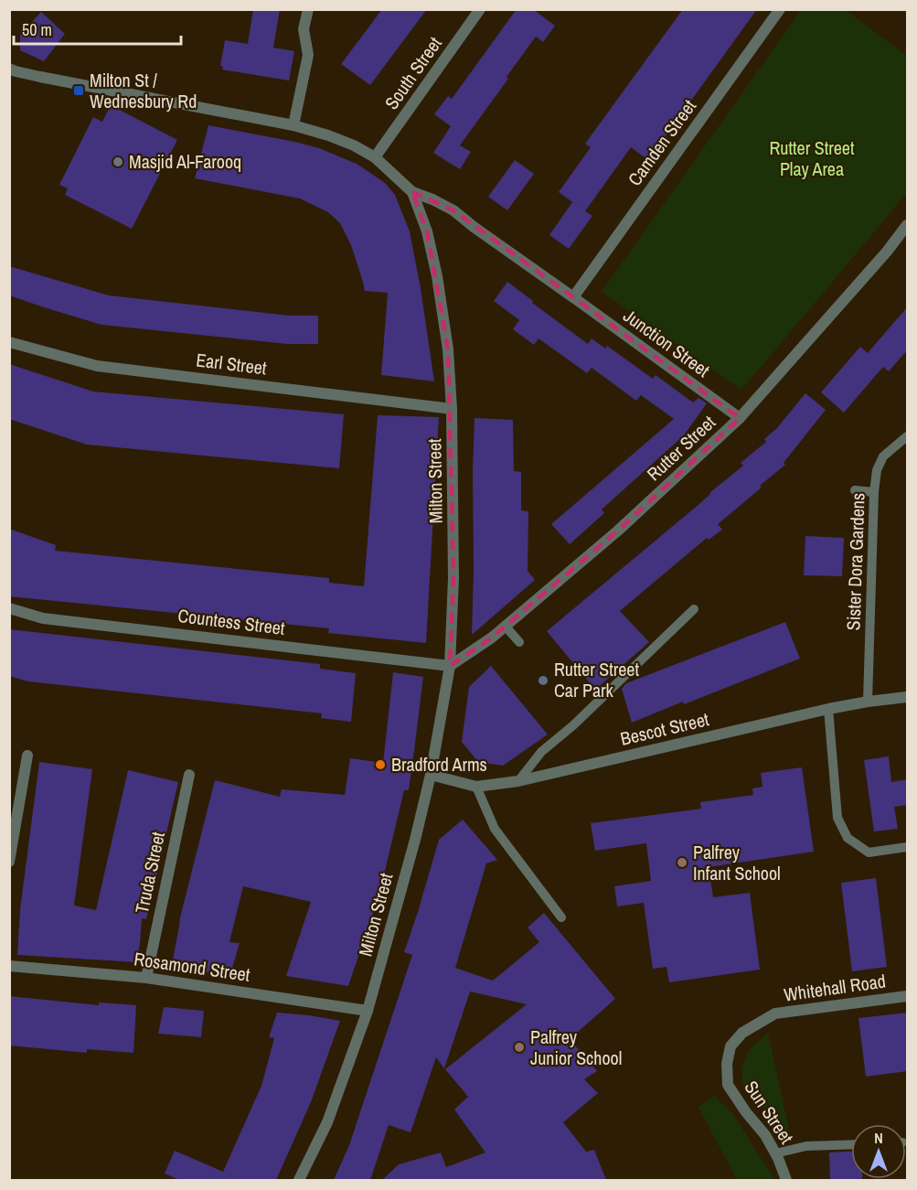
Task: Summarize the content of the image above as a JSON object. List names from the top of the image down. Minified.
{"streets":{"street":["South Street","Camden Street","Junction Street","Earl Street","Rutter Street","Milton Street","Countess Street","Bescot Street","Truda Street","Rosamond Street","Whitehall Road","Sun Street"],"lane":["Sister Dora Gardens"]},"crossings":[["South Street","Milton Street"],["Camden Street","Junction Street"],["Junction Street","Rutter Street"],["Junction Street","Milton Street"],["Earl Street","Milton Street"],["Rutter Street","Milton Street"],["Rutter Street","Countess Street"],["Milton Street","Countess Street"],["Milton Street","Bescot Street"],["Milton Street","Rosamond Street"],["Sister Dora Gardens","Bescot Street"],["Truda Street","Rosamond Street"],["Whitehall Road","Sun Street"]],"parks":["Rutter Street Play Area"],"places":{"transit":["Milton St / Wednesbury Rd"],"other":["Masjid Al-Farooq","Rutter Street Car Park","Bradford Arms","Palfrey Infant School","Palfrey Junior School"]},"scale_bar":"50 m","north":"top"}
